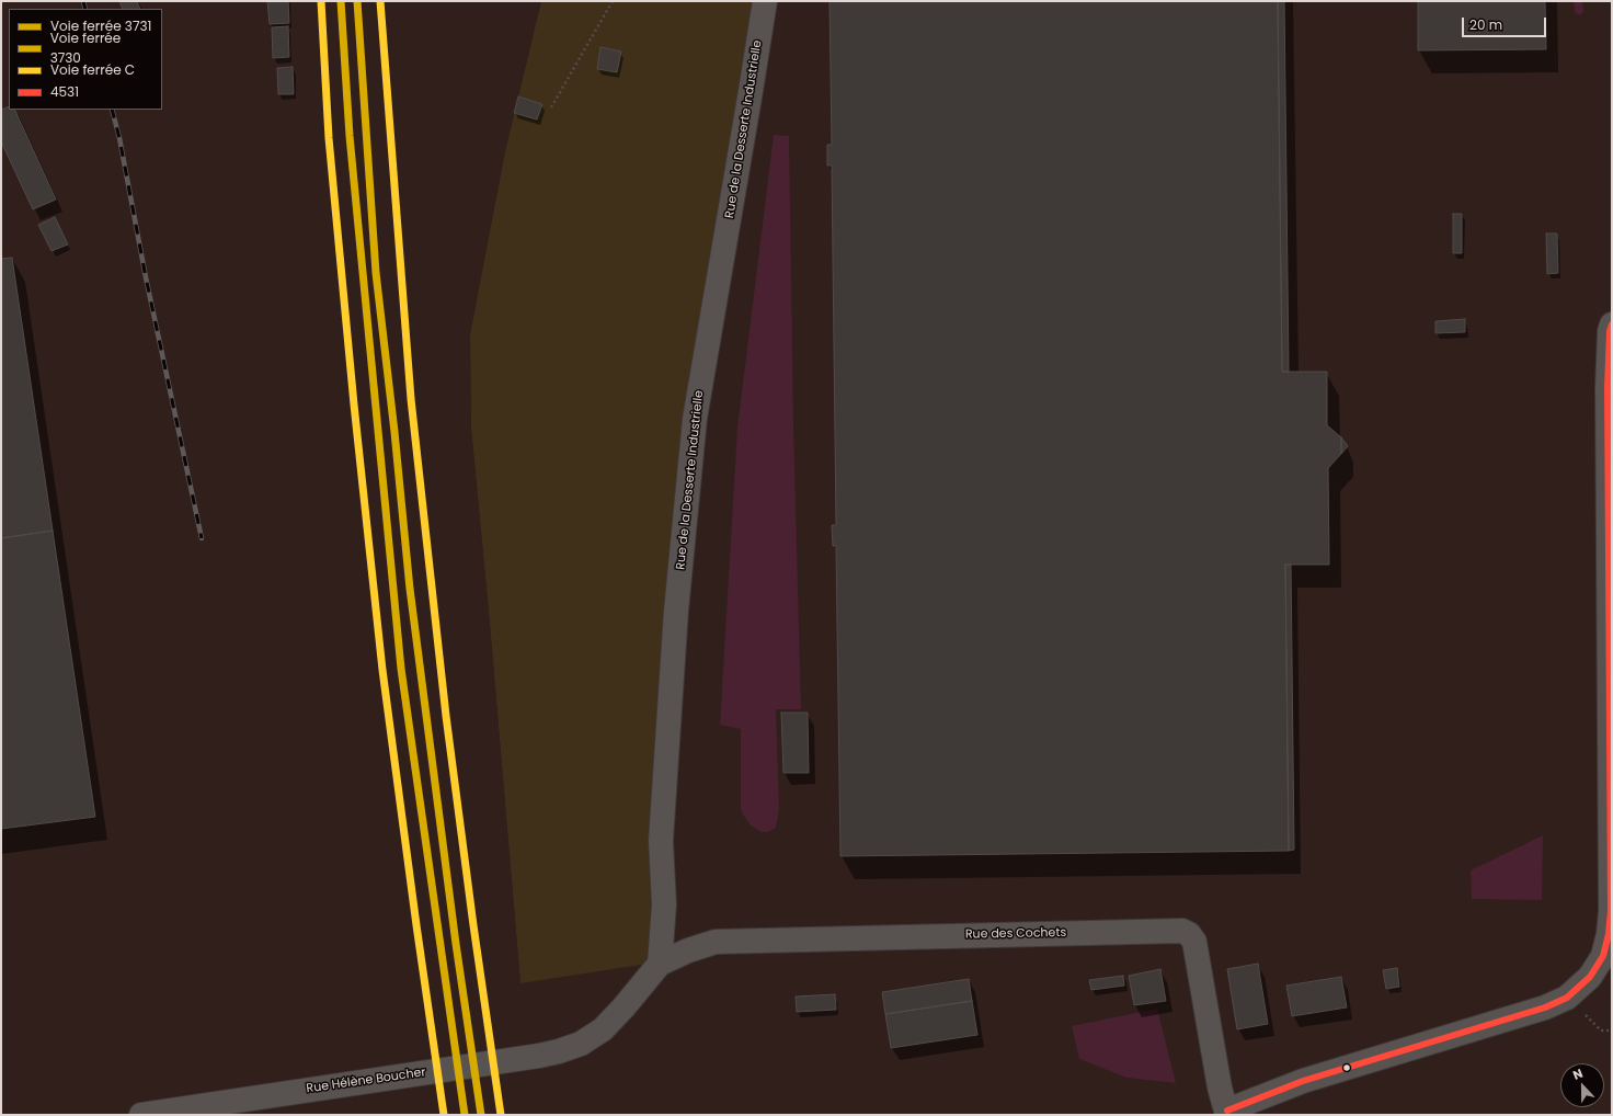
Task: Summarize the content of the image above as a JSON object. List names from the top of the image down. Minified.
{"streets":{"street":["Rue de la Desserte Industrielle","Rue des Cochets","Rue Hélène Boucher"]},"crossings":[["Rue de la Desserte Industrielle","Rue des Cochets"],["Rue de la Desserte Industrielle","Rue Hélène Boucher"],["Rue des Cochets","Rue Hélène Boucher"]],"lines":["rail line 3731","rail line 3730","rail line C","transit line 4531"],"legend":["Voie ferrée 3731","Voie ferrée 3730","Voie ferrée C","4531"],"scale_bar":"20 m","north":"top"}
